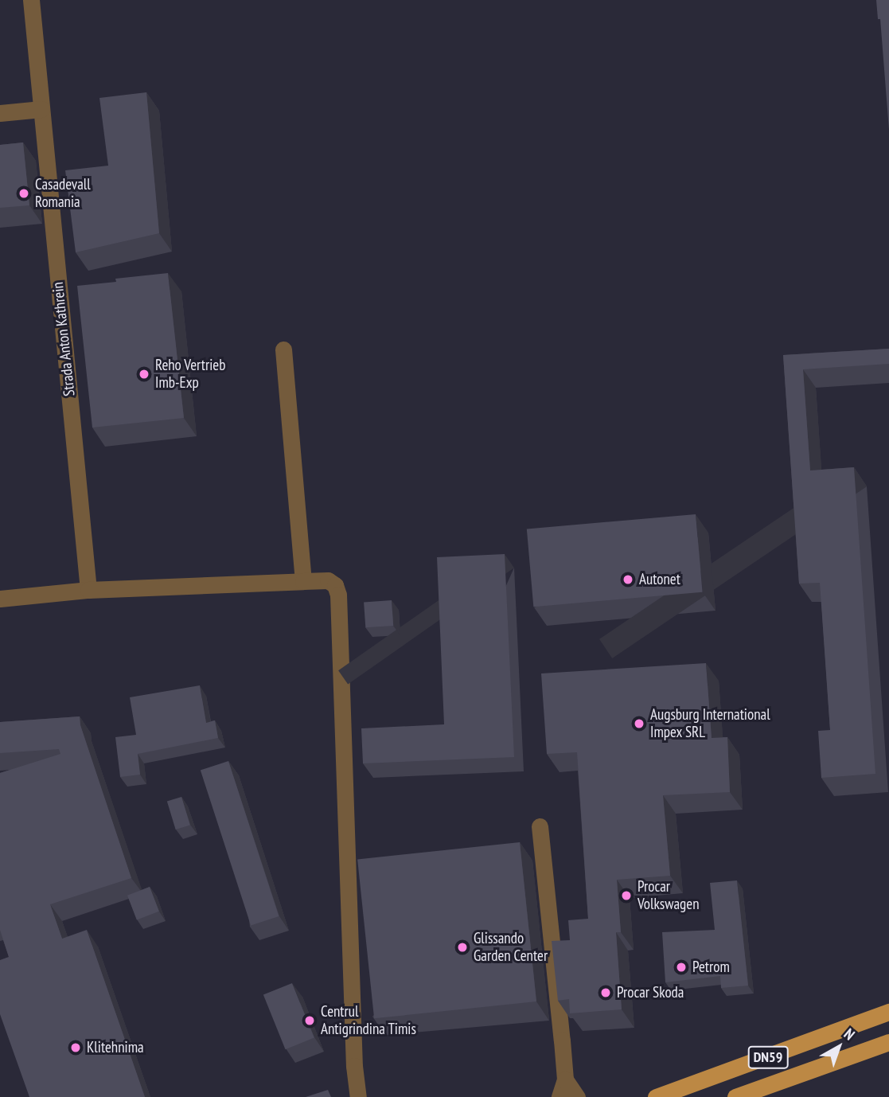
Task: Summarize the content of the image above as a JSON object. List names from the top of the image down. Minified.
{"streets":{"main road":["DN59"],"street":["Strada Anton Kathrein"]},"places":["Casadevall Romania","Reho Vertrieb Imb-Exp","Autonet","Augsburg International Impex SRL","Procar Volkswagen","Glissando Garden Center","Petrom","Procar Skoda","Centrul Antigrindina Timis","Klitehnima"],"north":"top right"}
